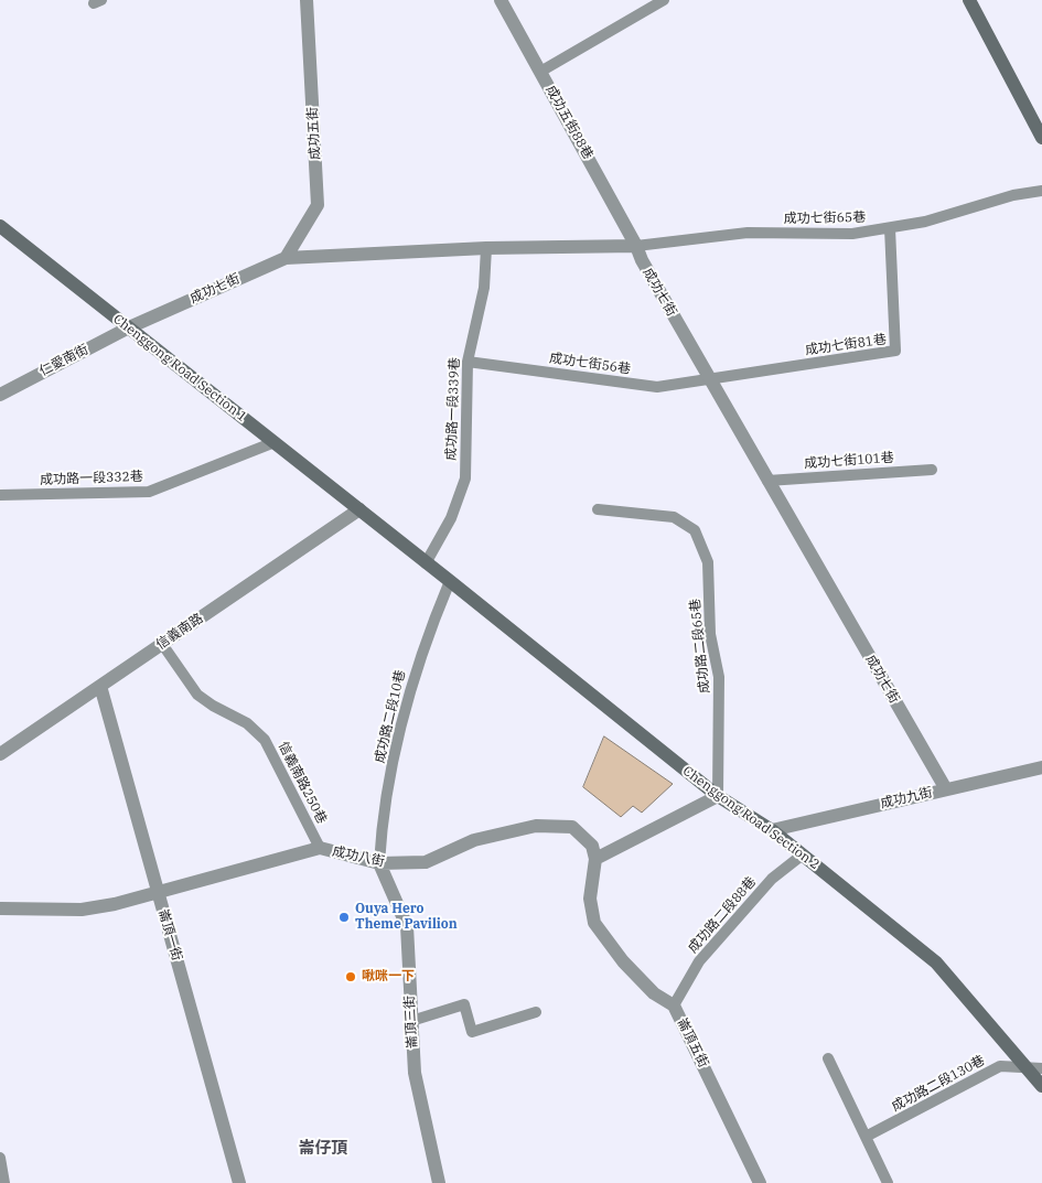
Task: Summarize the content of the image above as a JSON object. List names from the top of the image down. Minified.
{"streets":{"street":["成功五街88巷","成功五街","成功七街","仁愛南街","Chenggong Road Section 1","信義南路","成功九街","Chenggong Road Section 2","成功八街","崙頂一街","崙頂三街","崙頂五街"],"lane":["成功七街65巷","成功七街81巷","成功七街56巷","成功路一段339巷","成功七街101巷","成功路一段332巷","成功路二段65巷","成功路二段10巷","信義南路250巷","成功路二段88巷","成功路二段130巷"]},"crossings":[["成功五街88巷","成功七街65巷"],["成功五街88巷","成功七街"],["成功五街","成功七街"],["成功七街65巷","成功七街"],["成功七街65巷","成功七街81巷"],["成功七街","成功七街81巷"],["成功七街","仁愛南街"],["成功七街","成功七街56巷"],["成功七街","Chenggong Road Section 1"],["成功七街","成功路一段339巷"],["成功七街","成功七街101巷"],["成功七街","成功九街"],["成功七街81巷","成功七街56巷"],["仁愛南街","Chenggong Road Section 1"],["成功七街56巷","成功路一段339巷"],["Chenggong Road Section 1","成功路一段332巷"],["Chenggong Road Section 1","信義南路"],["Chenggong Road Section 1","Chenggong Road Section 2"],["成功路一段339巷","Chenggong Road Section 2"],["信義南路","信義南路250巷"],["信義南路","Chenggong Road Section 2"],["信義南路","崙頂一街"],["成功路二段65巷","Chenggong Road Section 2"],["成功路二段10巷","Chenggong Road Section 2"],["成功路二段10巷","成功八街"],["成功路二段10巷","崙頂三街"],["信義南路250巷","成功八街"],["成功九街","Chenggong Road Section 2"],["Chenggong Road Section 2","成功路二段88巷"],["Chenggong Road Section 2","成功路二段130巷"],["成功八街","崙頂一街"],["成功八街","崙頂三街"],["成功八街","崙頂五街"],["成功路二段88巷","崙頂五街"]],"districts":["崙仔頂"],"places":["Ouya Hero Theme Pavilion","啾咪一下"]}
